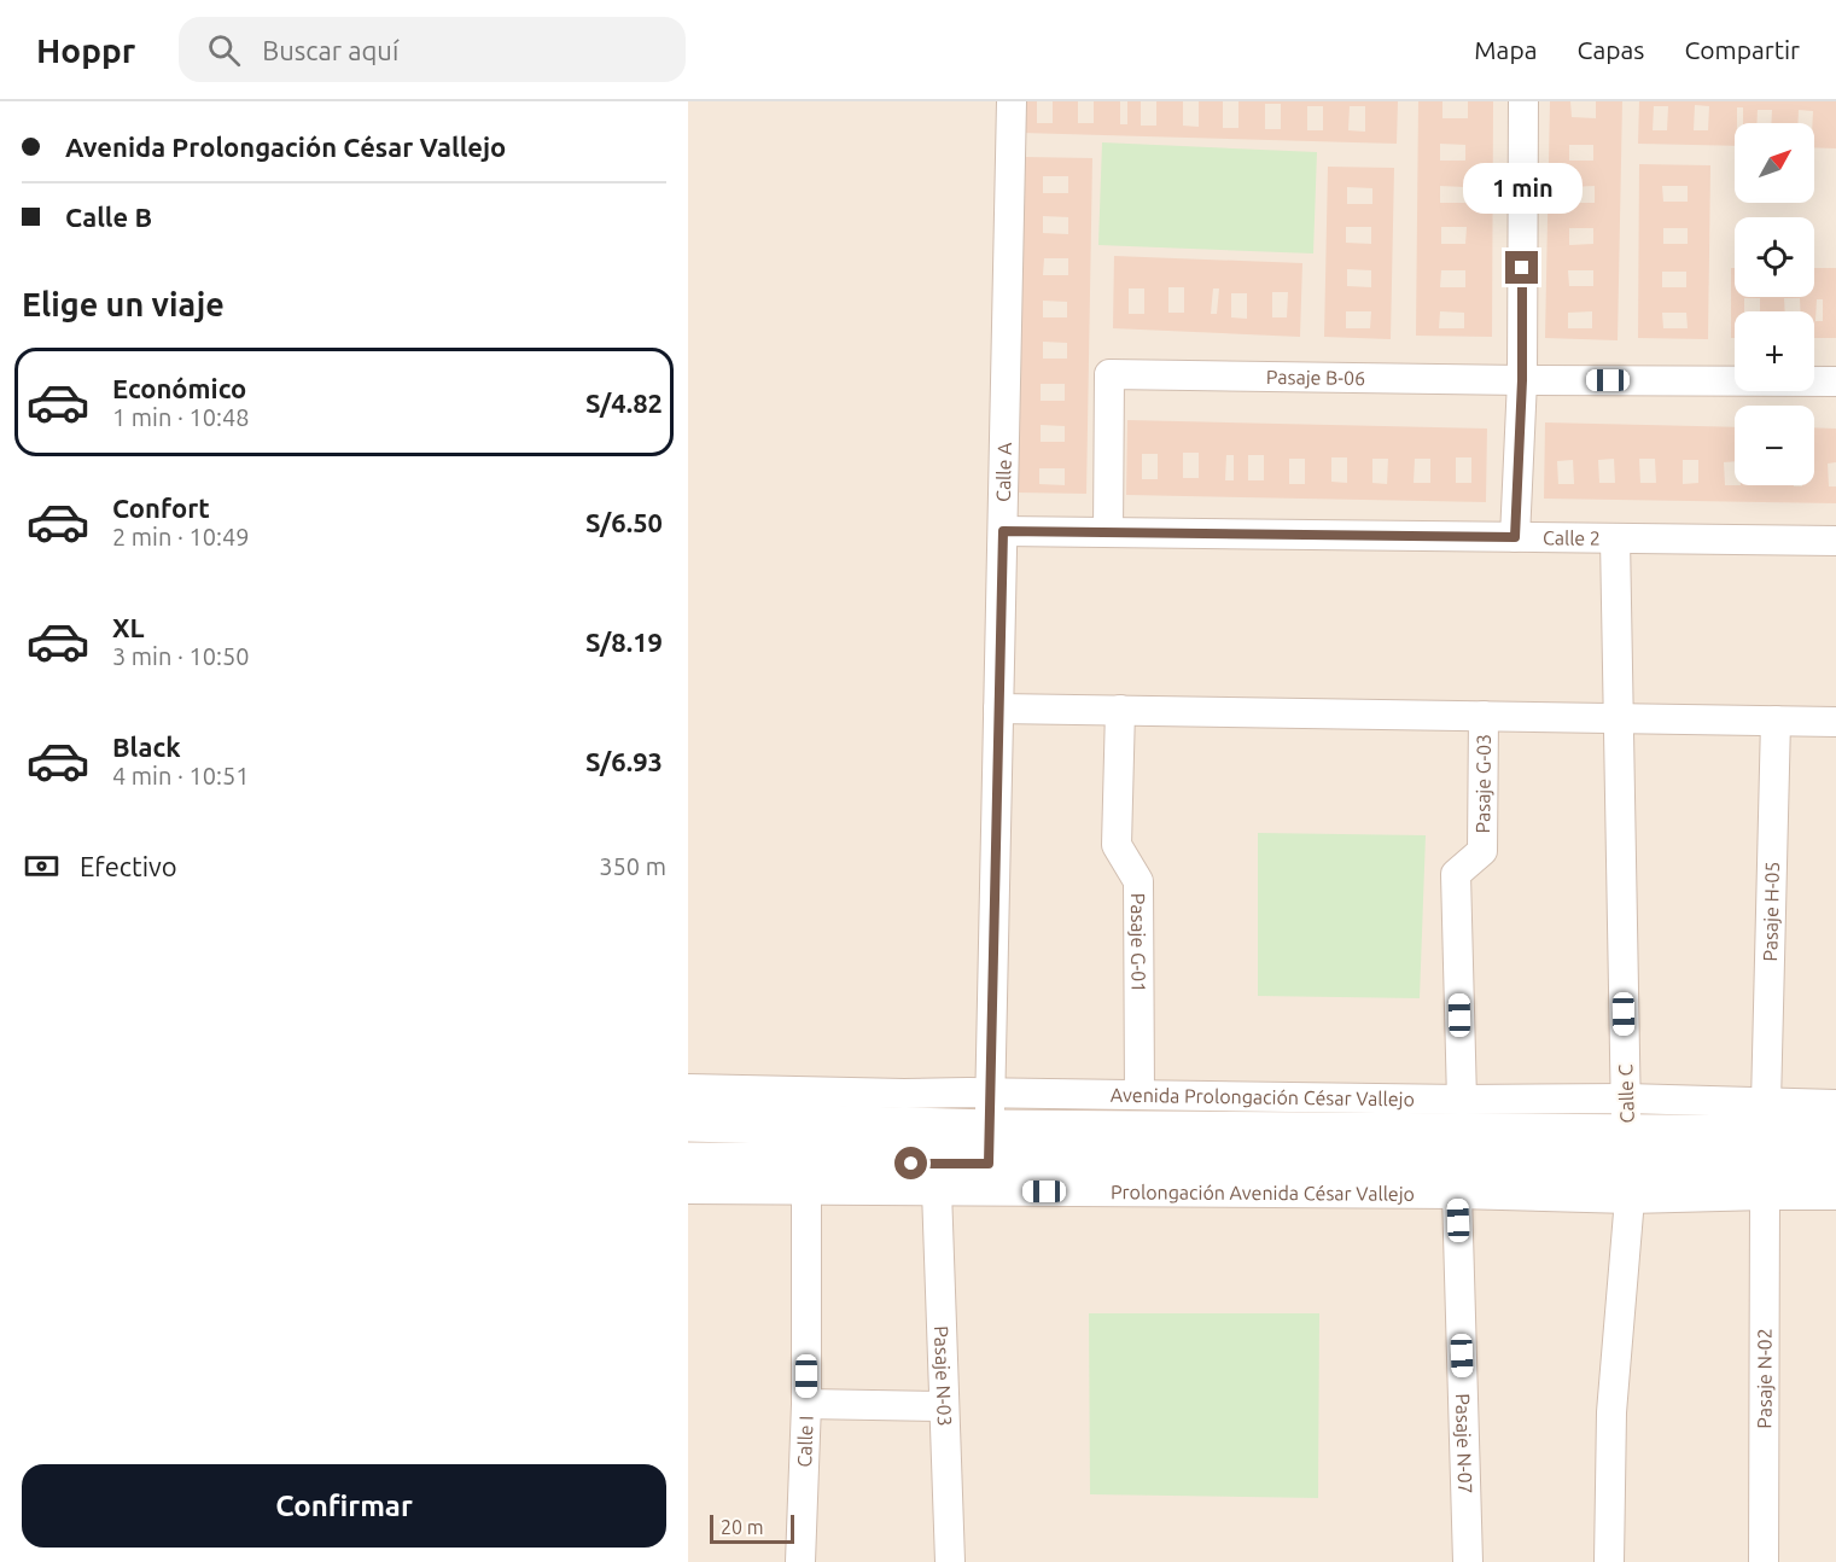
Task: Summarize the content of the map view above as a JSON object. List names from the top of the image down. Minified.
{"streets":{"street":["Pasaje B-06","Calle A","Calle 2","Pasaje G-03","Pasaje H-05","Pasaje G-01","Calle C","Avenida Prolongación César Vallejo","Prolongación Avenida César Vallejo","Pasaje N-03","Pasaje N-02","Calle I","Pasaje N-07"]},"crossings":[["Pasaje B-06","Calle 2"],["Calle A","Calle 2"],["Calle A","Avenida Prolongación César Vallejo"],["Calle A","Prolongación Avenida César Vallejo"],["Calle 2","Calle C"],["Pasaje G-03","Avenida Prolongación César Vallejo"],["Pasaje H-05","Avenida Prolongación César Vallejo"],["Pasaje G-01","Avenida Prolongación César Vallejo"],["Calle C","Avenida Prolongación César Vallejo"],["Calle C","Prolongación Avenida César Vallejo"],["Avenida Prolongación César Vallejo","Prolongación Avenida César Vallejo"],["Prolongación Avenida César Vallejo","Pasaje N-03"],["Prolongación Avenida César Vallejo","Pasaje N-02"],["Prolongación Avenida César Vallejo","Calle I"],["Prolongación Avenida César Vallejo","Pasaje N-07"]],"scale_bar":"20 m","north":"top right","page":{"header":"Hoppr","search":"Buscar aquí","nav":["Mapa","Capas","Compartir"],"banner":["Avenida Prolongación César Vallejo","Calle B"],"map_buttons":["+","−"],"bubble":"1 min","heading":"Elige un viaje","list":[{"name":"Económico","note":"1 min · 10:48","value":"S/4.82"},{"name":"Confort","note":"2 min · 10:49","value":"S/6.50"},{"name":"XL","note":"3 min · 10:50","value":"S/8.19"},{"name":"Black","note":"4 min · 10:51","value":"S/6.93"}],"pay":["Efectivo","350 m"],"buttons":"Confirmar","scale":"20 m"}}
